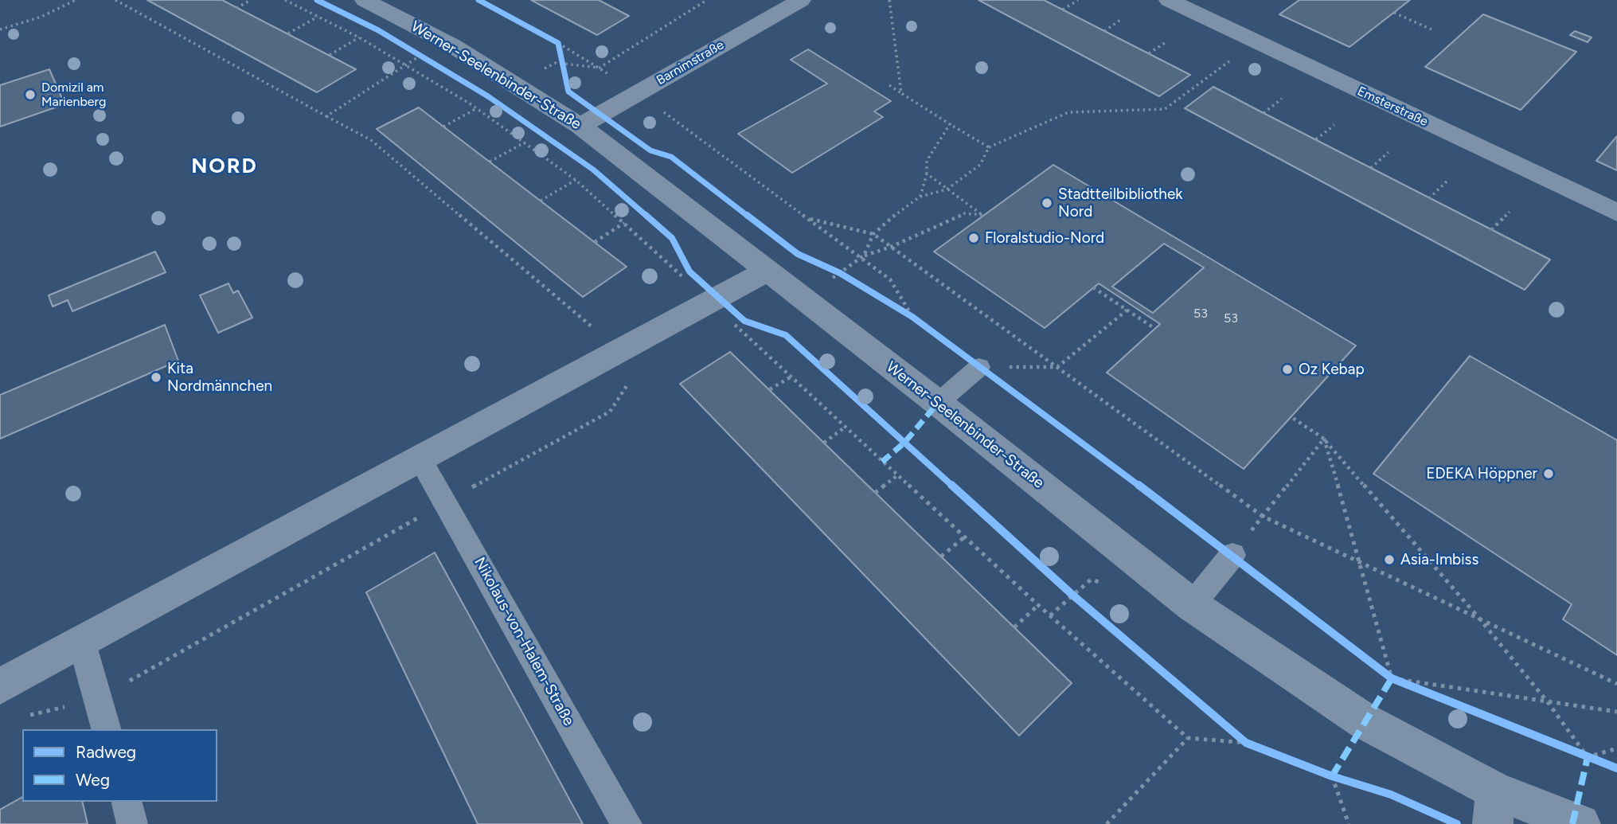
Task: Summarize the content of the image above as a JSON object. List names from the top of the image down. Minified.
{"streets":{"street":["Barnimstraße","Werner-Seelenbinder-Straße","Emsterstraße"],"lane":["Nikolaus-von-Halem-Straße"]},"crossings":[["Barnimstraße","Werner-Seelenbinder-Straße"]],"districts":["NORD"],"places":["Domizil am Marienberg","Stadtteilbibliothek Nord","Floralstudio-Nord","Oz Kebap","Kita Nordmännchen","EDEKA Höppner","Asia-Imbiss"],"house_numbers":["53","53"],"legend":["Radweg","Weg"]}
